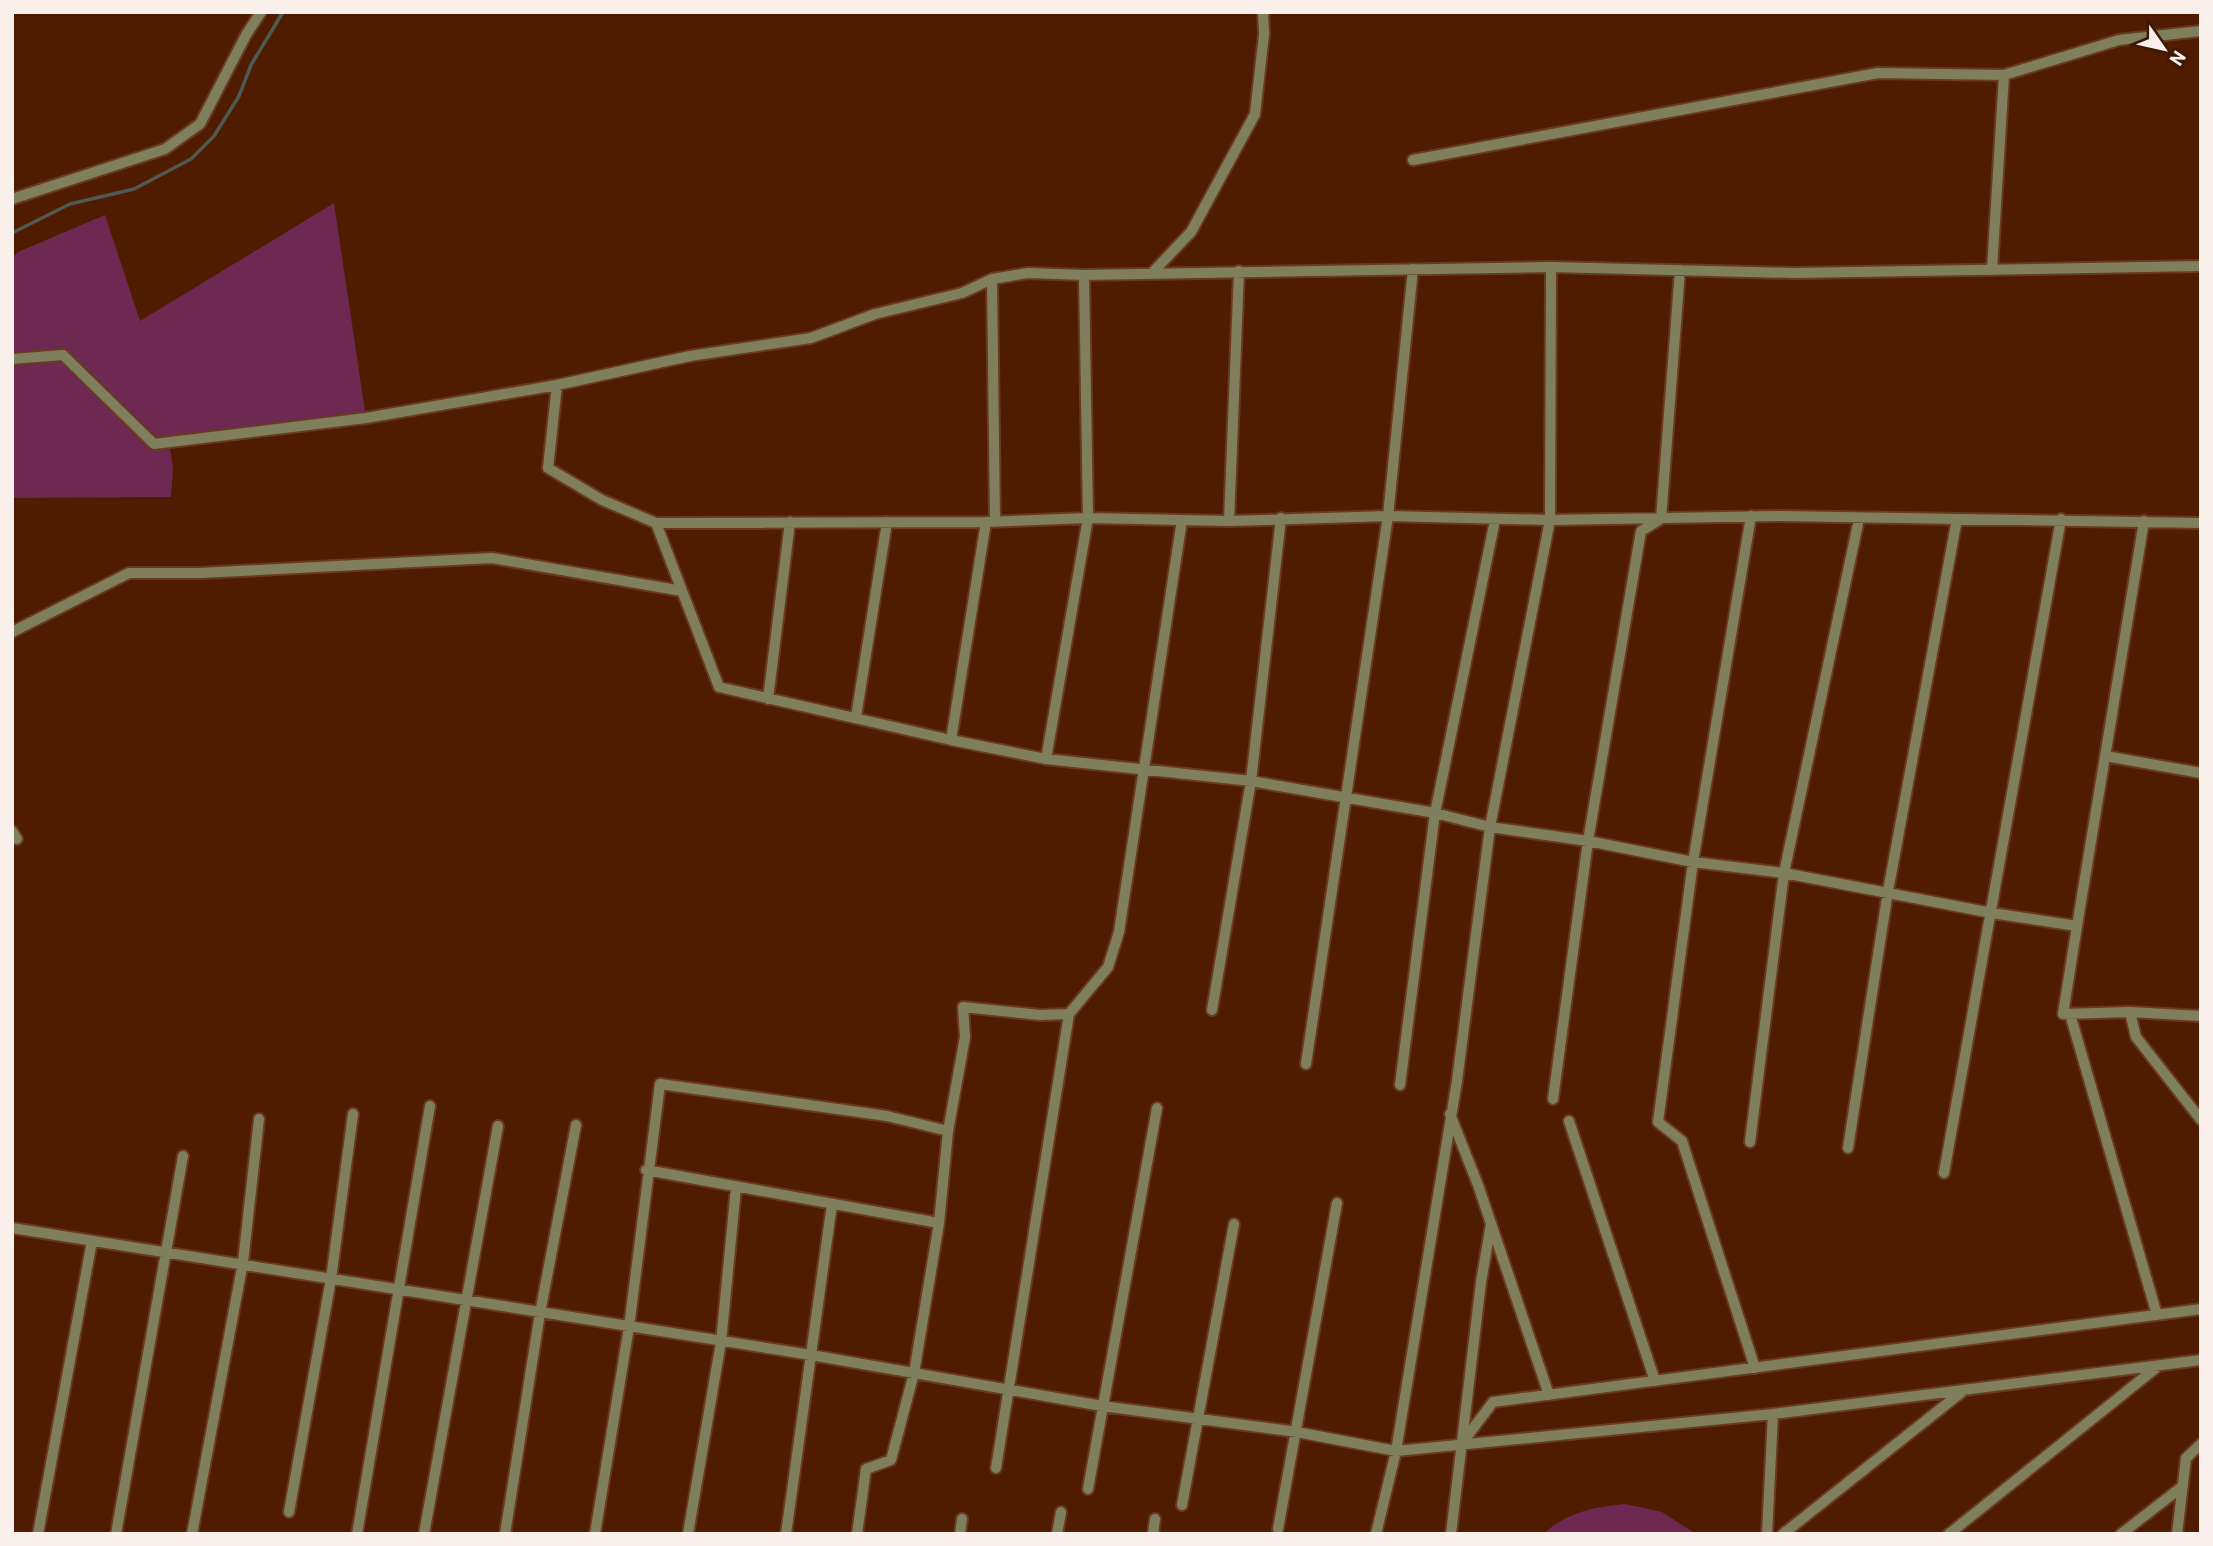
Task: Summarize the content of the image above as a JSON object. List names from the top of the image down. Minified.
{"north":"bottom right"}
